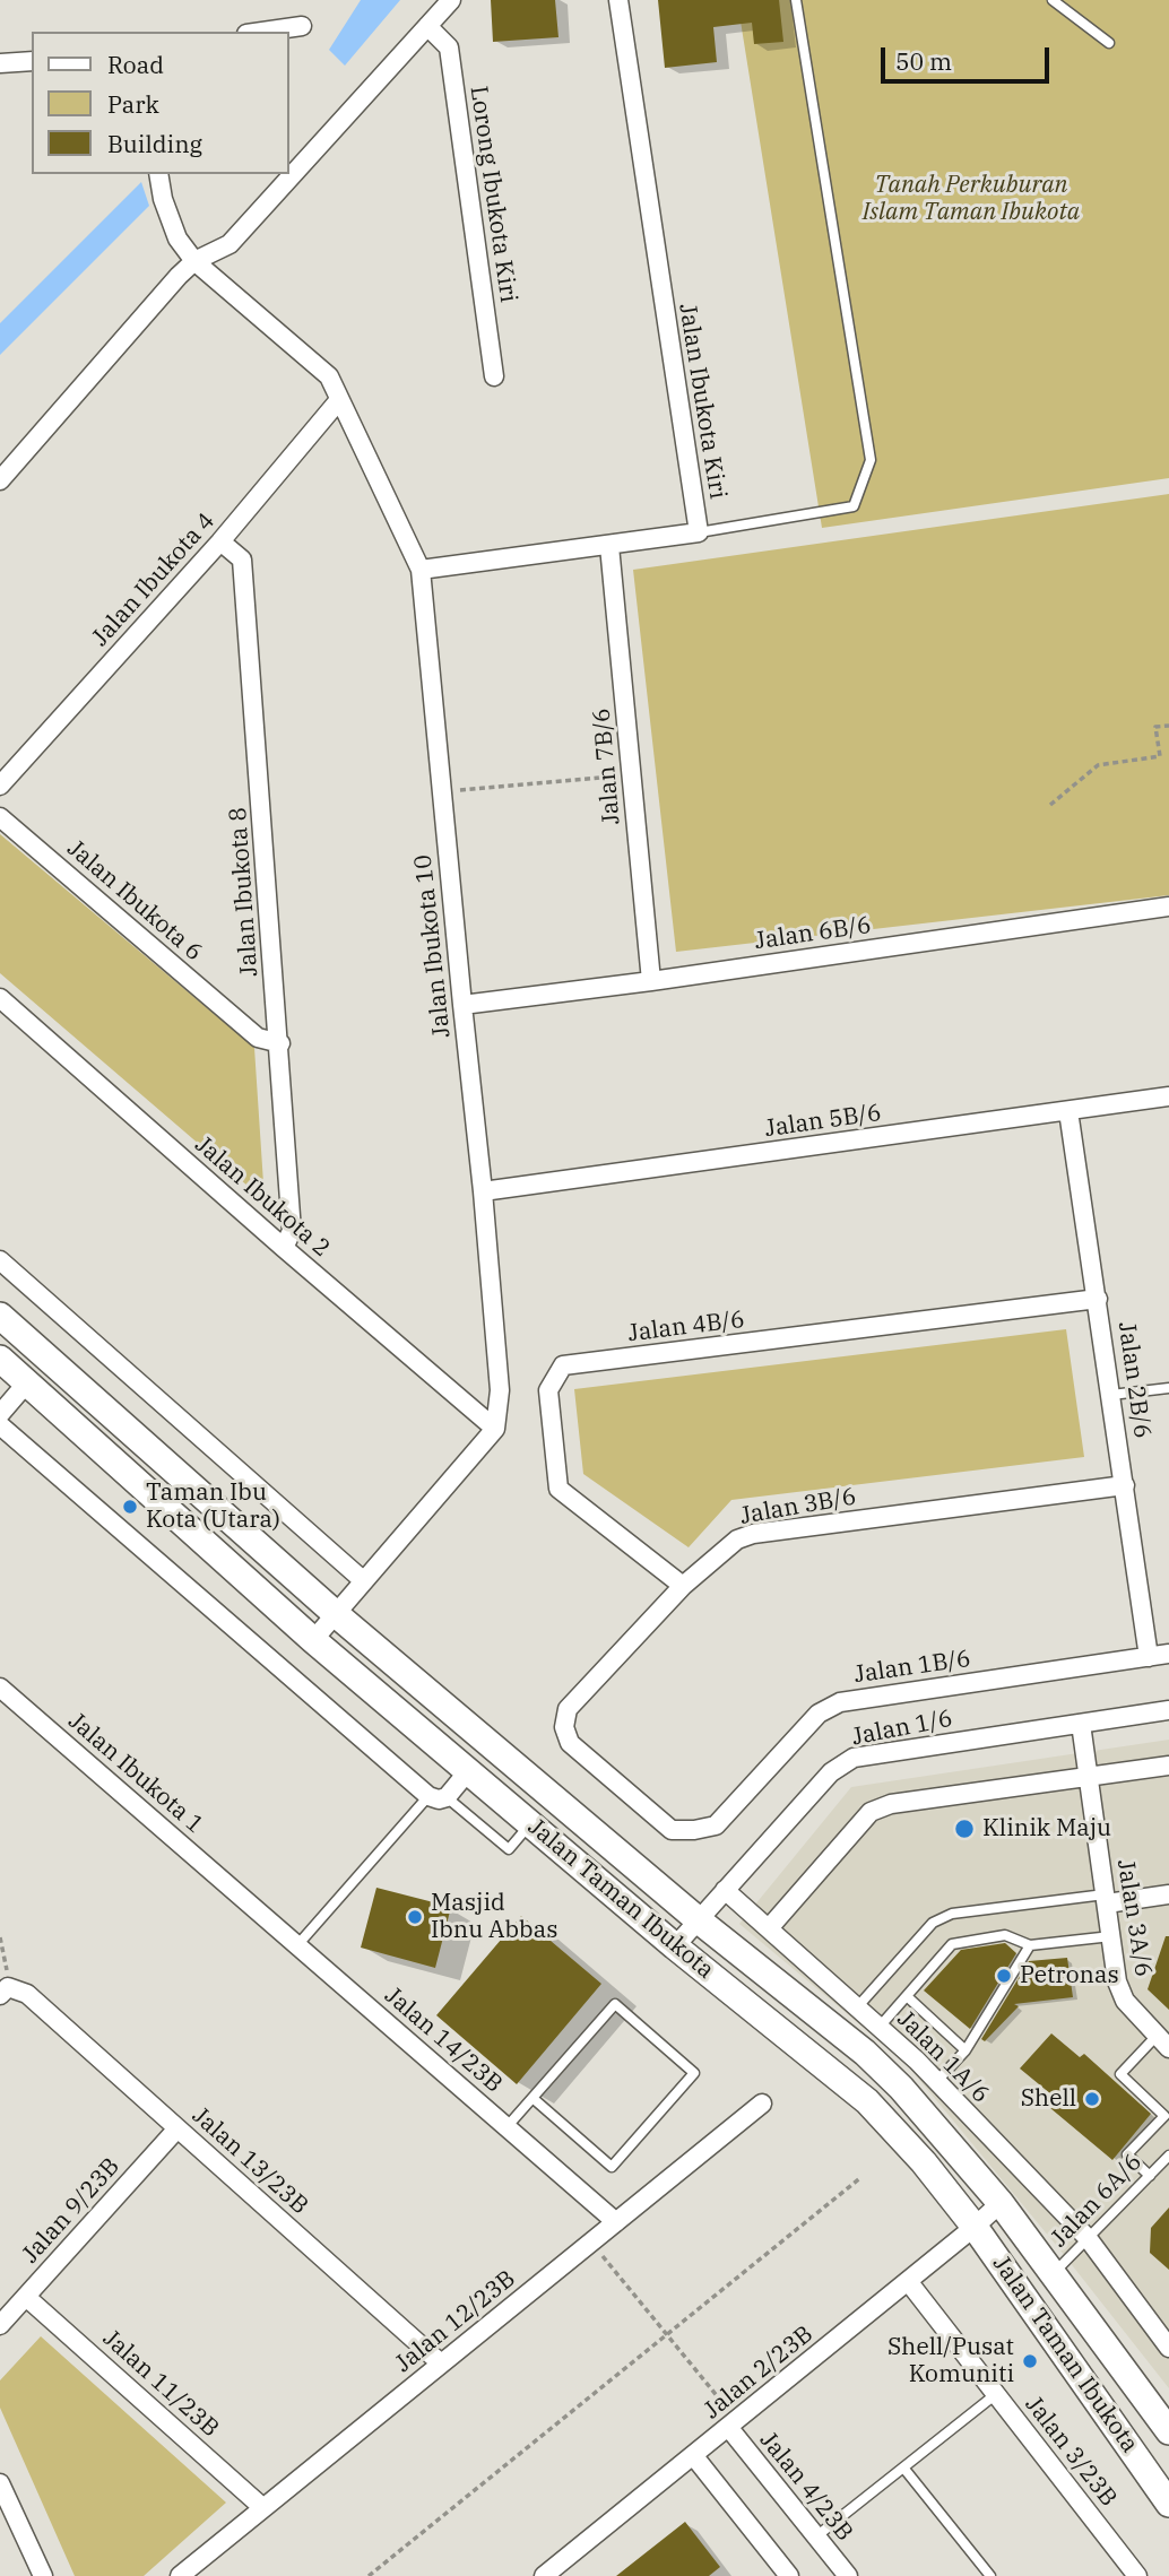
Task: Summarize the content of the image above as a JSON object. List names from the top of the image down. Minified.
{"streets":{"main road":["Jalan Taman Ibukota"],"street":["Lorong Ibukota Kiri","Jalan Ibukota Kiri","Jalan Ibukota 4","Jalan 7B/6","Jalan Ibukota 8","Jalan Ibukota 6","Jalan 6B/6","Jalan Ibukota 10","Jalan 5B/6","Jalan Ibukota 2","Jalan 4B/6","Jalan 2B/6","Jalan 3B/6","Jalan 1B/6","Jalan 1/6","Jalan Ibukota 1","Jalan 3A/6","Jalan 14/23B","Jalan 1A/6","Jalan 13/23B","Jalan 9/23B","Jalan 12/23B","Jalan 2/23B","Jalan 11/23B","Jalan 3/23B","Jalan 4/23B"],"lane":["Jalan 6A/6"]},"crossings":[["Jalan Ibukota Kiri","Jalan 7B/6"],["Jalan Ibukota Kiri","Jalan Ibukota 10"],["Jalan Ibukota 4","Jalan Ibukota 8"],["Jalan Ibukota 4","Jalan Ibukota 10"],["Jalan 7B/6","Jalan 6B/6"],["Jalan Ibukota 8","Jalan Ibukota 6"],["Jalan Ibukota 8","Jalan Ibukota 2"],["Jalan 6B/6","Jalan Ibukota 10"],["Jalan Ibukota 10","Jalan 5B/6"],["Jalan Ibukota 10","Jalan Ibukota 2"],["Jalan 5B/6","Jalan 2B/6"],["Jalan 4B/6","Jalan 2B/6"],["Jalan 4B/6","Jalan 3B/6"],["Jalan 2B/6","Jalan 3B/6"],["Jalan 2B/6","Jalan 1B/6"],["Jalan 3B/6","Jalan 1B/6"],["Jalan 1/6","Jalan Taman Ibukota"],["Jalan 1/6","Jalan 3A/6"],["Jalan 1/6","Jalan 1A/6"],["Jalan Ibukota 1","Jalan 14/23B"],["Jalan Taman Ibukota","Jalan 6A/6"],["Jalan Taman Ibukota","Jalan 2/23B"],["Jalan 14/23B","Jalan 12/23B"],["Jalan 1A/6","Jalan 6A/6"],["Jalan 13/23B","Jalan 9/23B"],["Jalan 13/23B","Jalan 12/23B"],["Jalan 9/23B","Jalan 11/23B"],["Jalan 12/23B","Jalan 11/23B"],["Jalan 2/23B","Jalan 3/23B"],["Jalan 2/23B","Jalan 4/23B"]],"parks":["Tanah Perkuburan Islam Taman Ibukota"],"places":["Taman Ibu Kota (Utara)","Klinik Maju","Masjid Ibnu Abbas","Petronas","Shell","Shell/Pusat Komuniti"],"legend":["Road","Park","Building"],"scale_bar":"50 m"}
